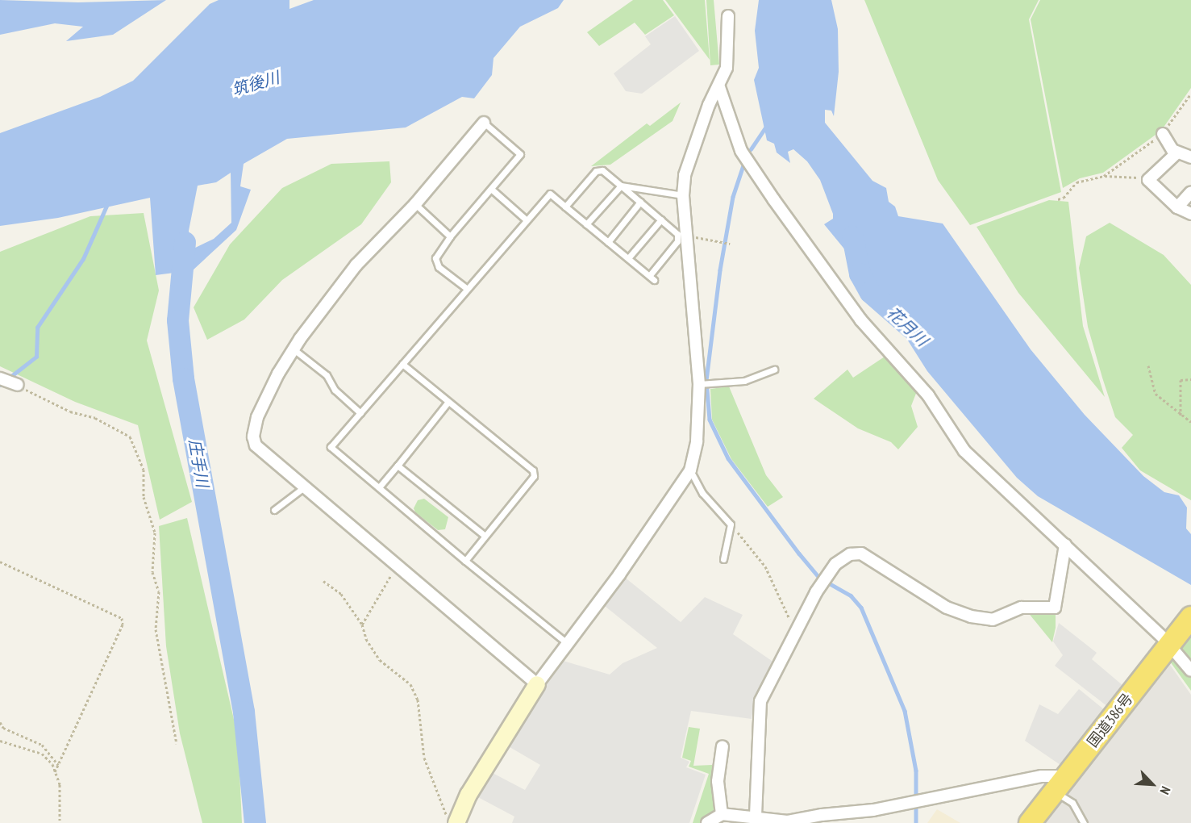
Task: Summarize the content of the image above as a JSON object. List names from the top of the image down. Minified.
{"streets":{"highway":["国道386号"]},"water":["筑後川","花月川","庄手川"],"north":"bottom right"}
